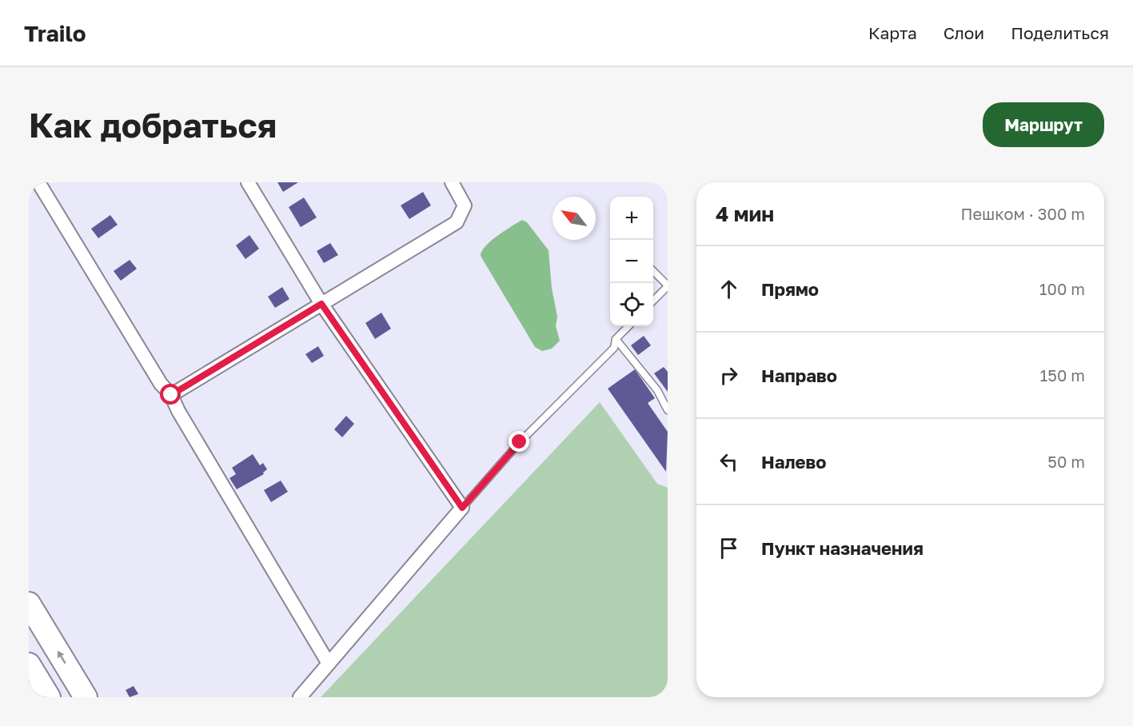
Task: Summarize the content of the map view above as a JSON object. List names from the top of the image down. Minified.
{"north":"top left","page":{"header":"Trailo","nav":["Карта","Слои","Поделиться"],"buttons":"Маршрут","title":"Как добраться","heading":["4 мин","Пешком · 300 m"],"map_buttons":["+","−"],"list":[["Прямо","100 m"],["Направо","150 m"],["Налево","50 m"],"Пункт назначения"]}}
